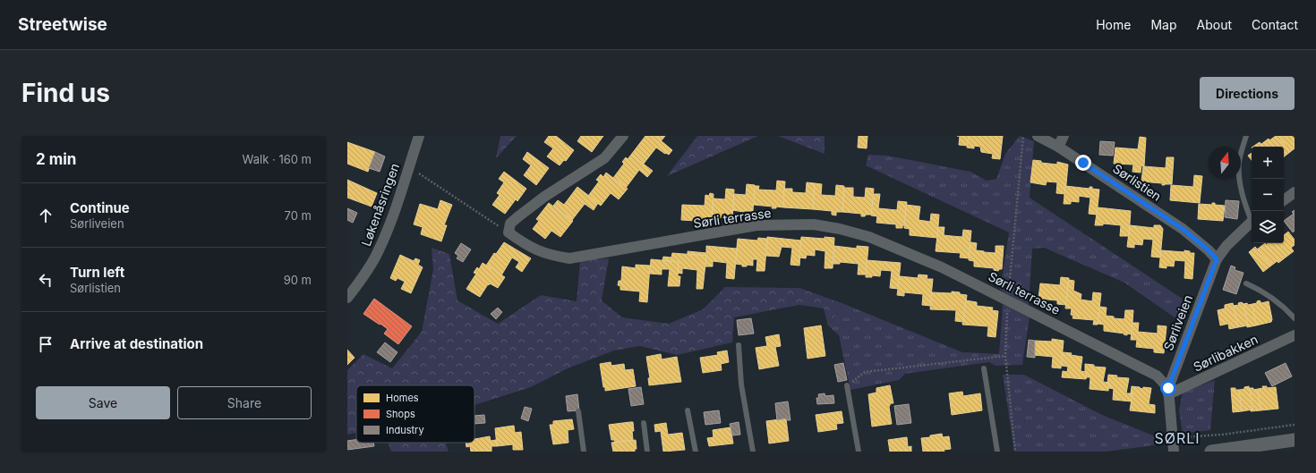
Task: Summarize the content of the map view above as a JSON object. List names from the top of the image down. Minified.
{"streets":{"street":["Sørlistien","Løkenåsringen","Sørli terrasse","Sørliveien","Sørlibakken"]},"crossings":[["Sørlistien","Sørliveien"],["Sørli terrasse","Sørliveien"],["Sørli terrasse","Sørlibakken"],["Sørliveien","Sørlibakken"]],"districts":["SØRLI"],"legend":["Homes","Shops","Industry"],"north":"top","page":{"header":"Streetwise","nav":["Home","Map","About","Contact"],"buttons":["Directions",["Save","Share"]],"title":"Find us","heading":["2 min","Walk · 160 m"],"map_buttons":["+","−"],"list":[["Continue","Sørliveien","70 m"],["Turn left","Sørlistien","90 m"],"Arrive at destination"]}}
